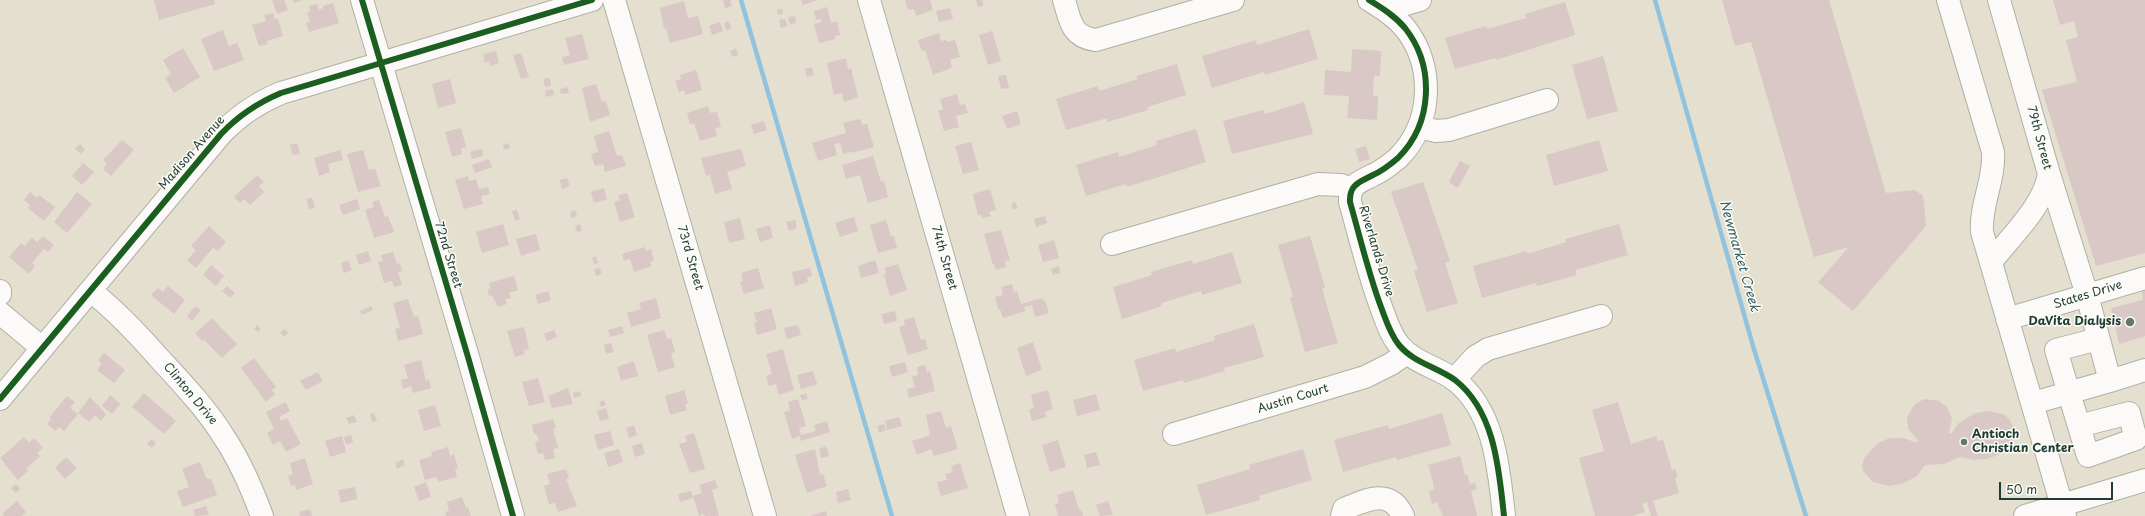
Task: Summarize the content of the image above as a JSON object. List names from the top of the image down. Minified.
{"streets":{"street":["79th Street","Madison Avenue","Riverlands Drive","72nd Street","73rd Street","74th Street","States Drive","Clinton Drive","Austin Court"]},"crossings":[["Madison Avenue","72nd Street"],["Madison Avenue","Clinton Drive"],["Riverlands Drive","Austin Court"]],"water":["Newmarket Creek"],"places":["DaVita Dialysis","Antioch Christian Center"],"scale_bar":"50 m"}
